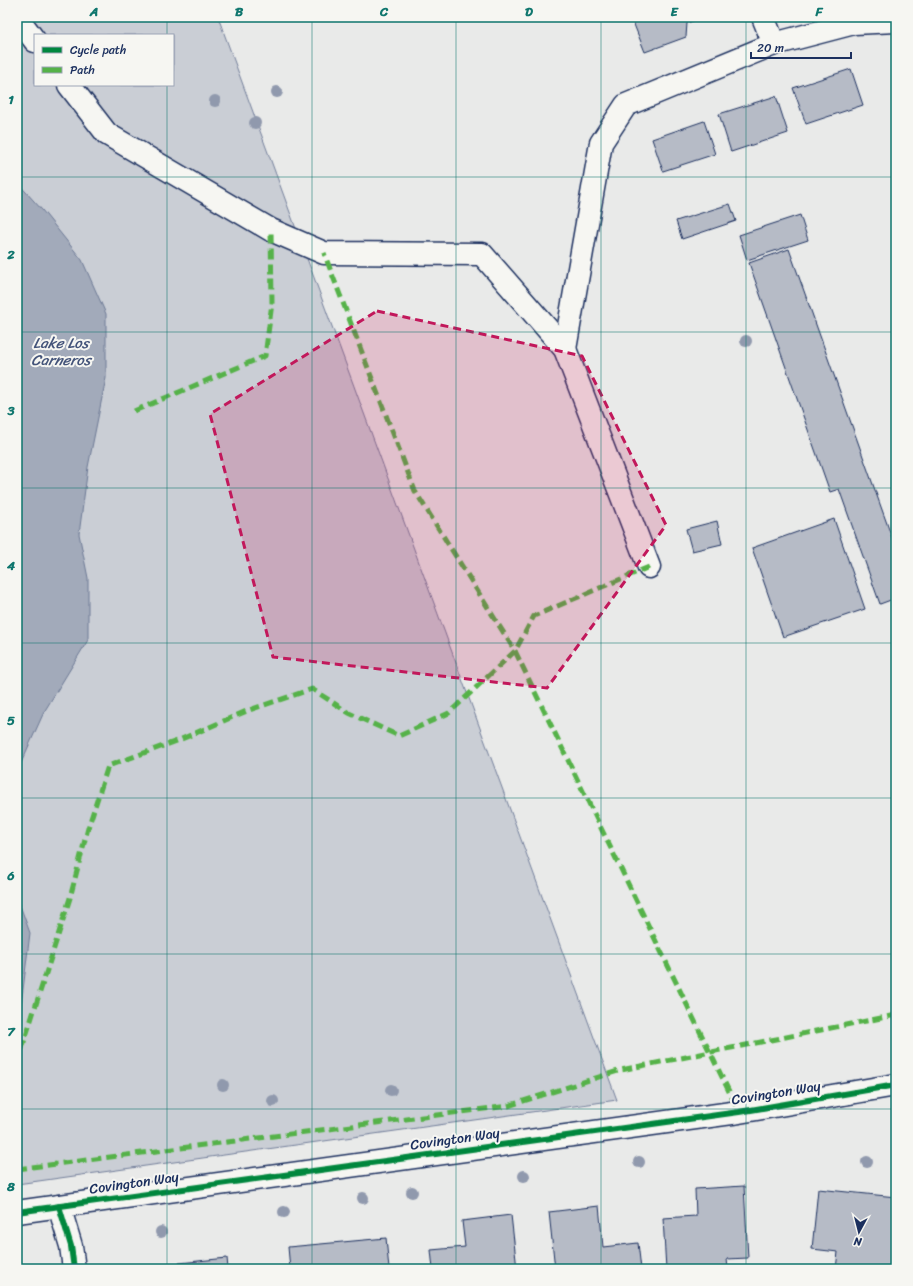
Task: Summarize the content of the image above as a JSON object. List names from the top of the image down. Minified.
{"streets":{"street":["Covington Way"]},"water":["Lake Los Carneros"],"legend":["Cycle path","Path"],"scale_bar":"20 m","north":"bottom","grid":{"columns":["A","B","C","D","E","F"],"rows":["1","2","3","4","5","6","7","8"]}}
